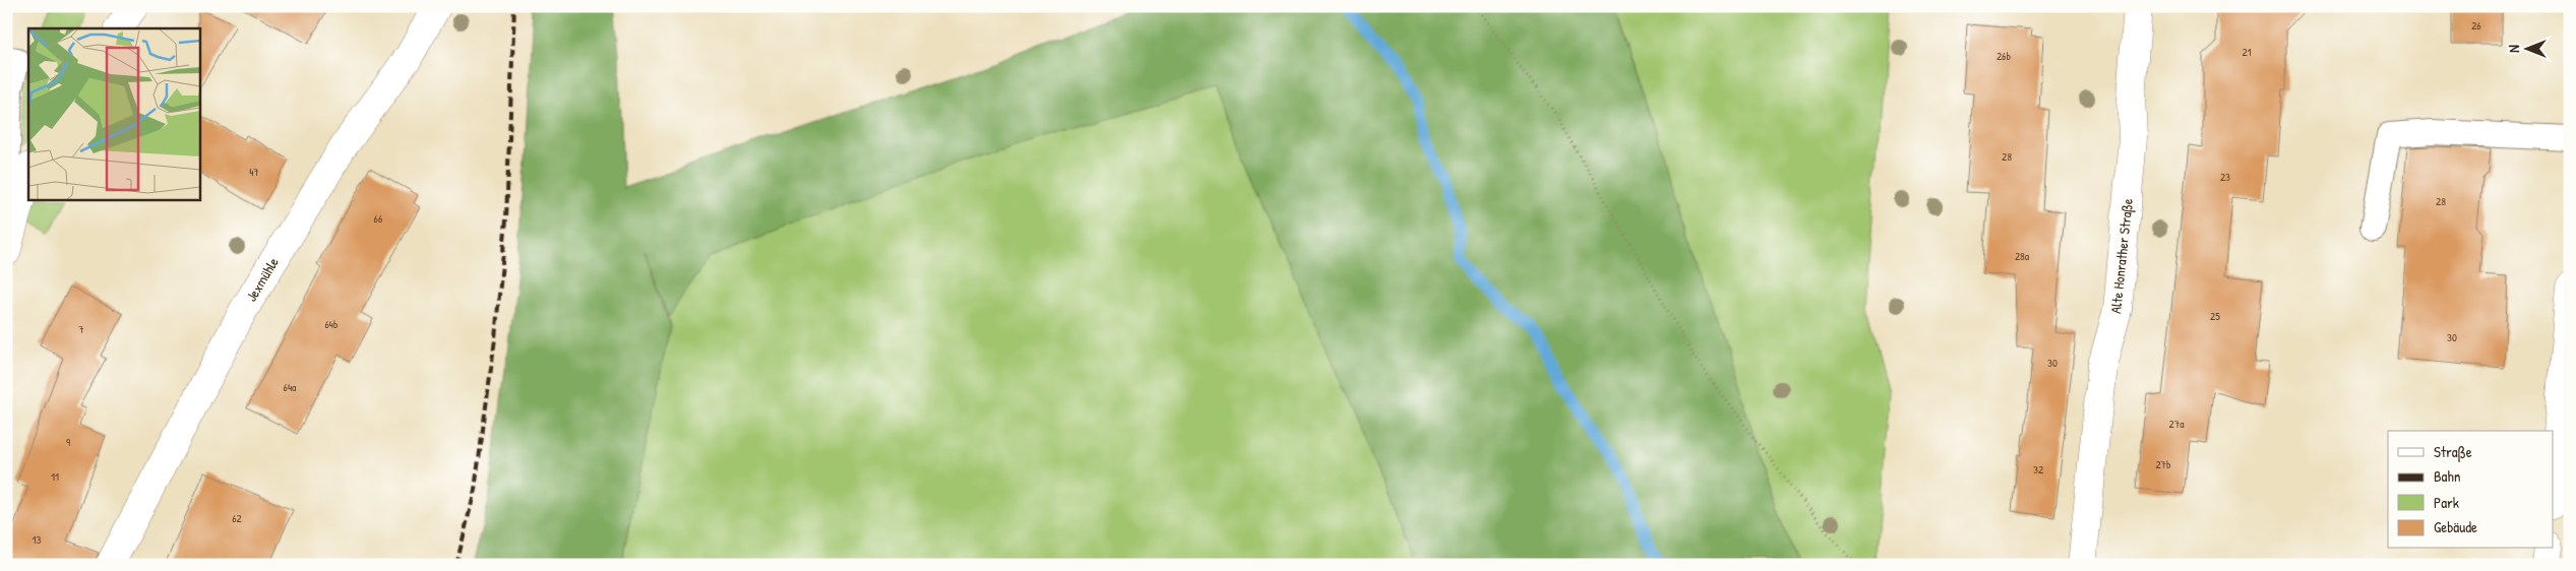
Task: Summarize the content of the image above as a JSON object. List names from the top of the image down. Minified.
{"streets":{"street":["Alte Honrather Straße","Jexmühle"]},"house_numbers":["26","21","26b","28","47","23","28","66","28a","25","64b","7","30","30","64a","27a","9","27b","32","11","62","13"],"legend":["Straße","Bahn","Park","Gebäude"],"north":"left"}
